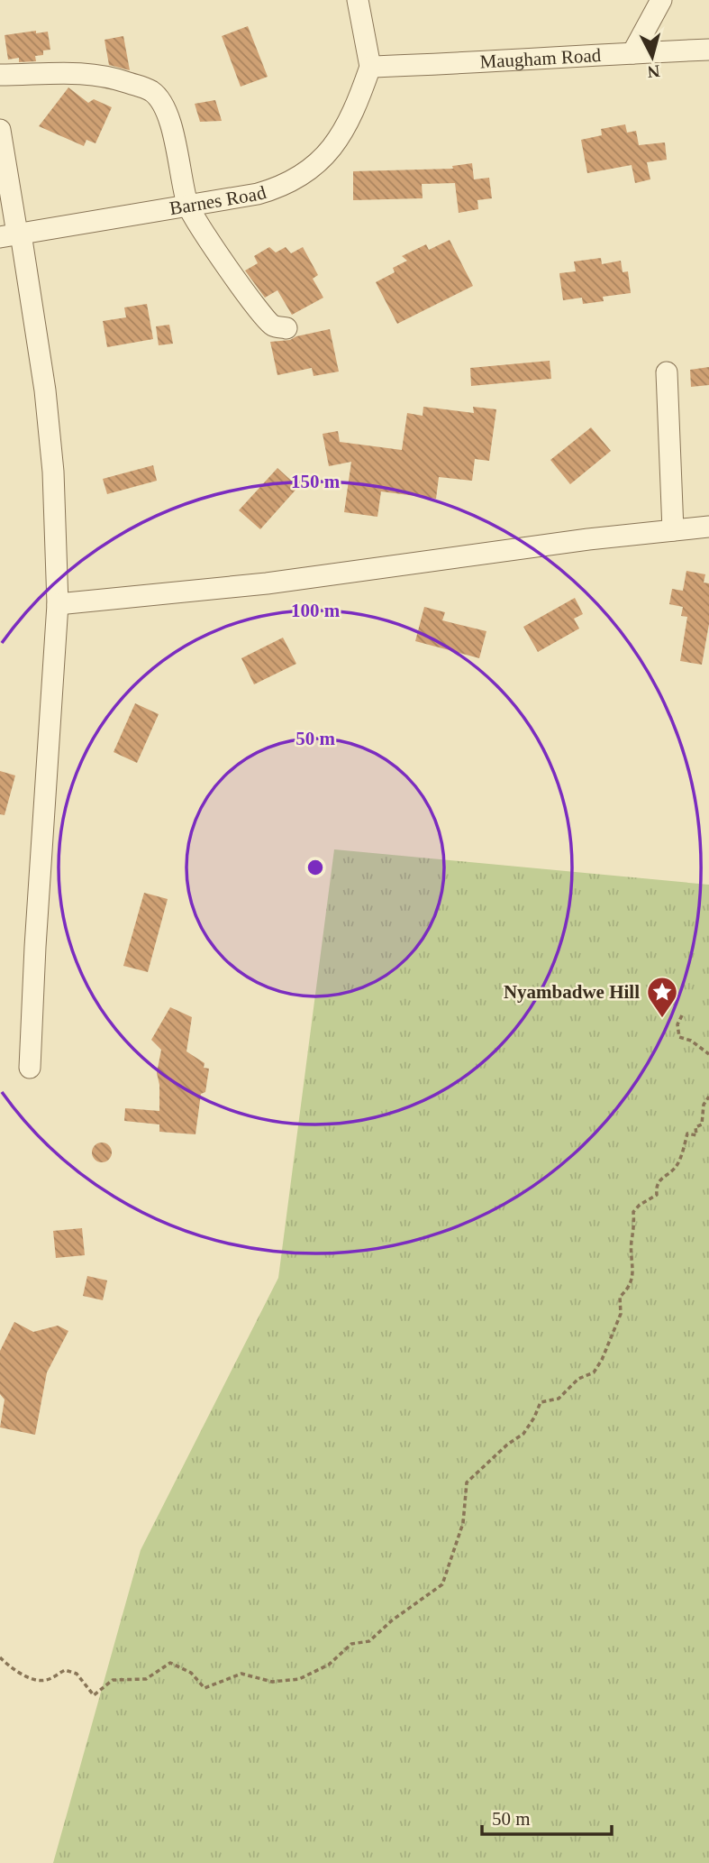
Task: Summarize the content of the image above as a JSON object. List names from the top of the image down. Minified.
{"streets":{"street":["Maugham Road","Barnes Road"]},"crossings":[["Maugham Road","Barnes Road"]],"places":{"place":["Nyambadwe Hill"]},"scale_bar":"50 m","north":"bottom","rings":["150 m","100 m","50 m"]}
